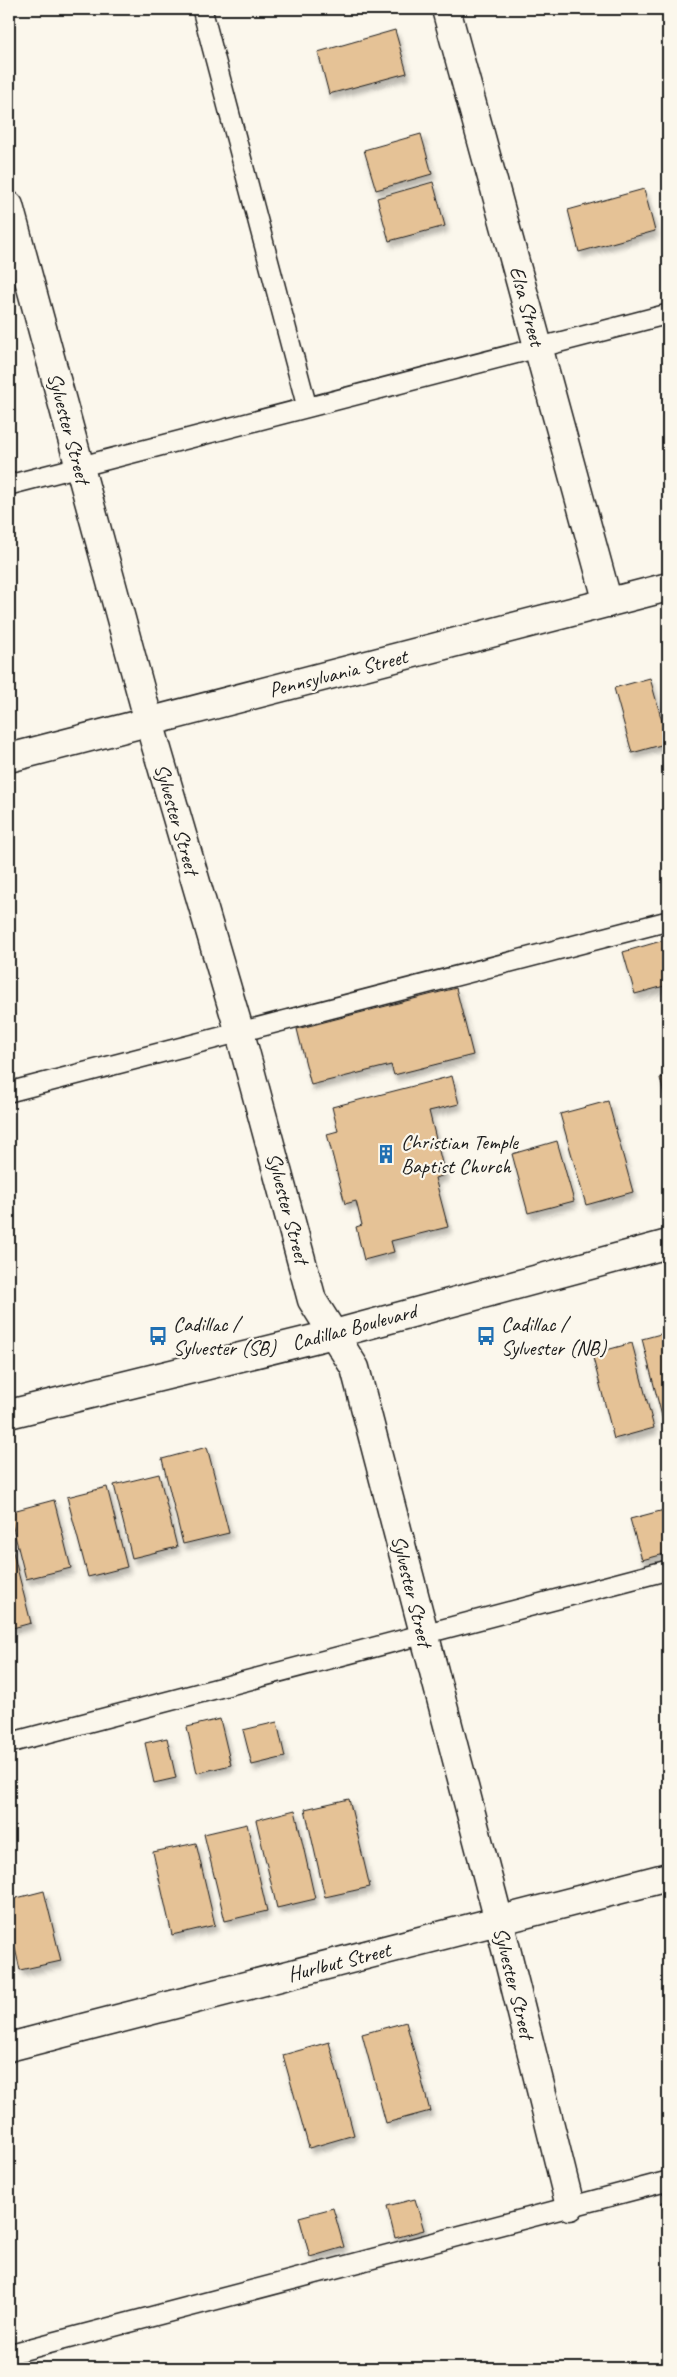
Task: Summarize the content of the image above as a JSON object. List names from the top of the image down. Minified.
{"streets":{"street":["Elsa Street","Sylvester Street","Pennsylvania Street","Cadillac Boulevard","Hurlbut Street"]},"crossings":[["Elsa Street","Pennsylvania Street"],["Sylvester Street","Pennsylvania Street"],["Sylvester Street","Cadillac Boulevard"],["Sylvester Street","Hurlbut Street"]],"places":{"building":["Christian Temple Baptist Church"],"bus stop":["Cadillac / Sylvester (SB)","Cadillac / Sylvester (NB)"]}}
